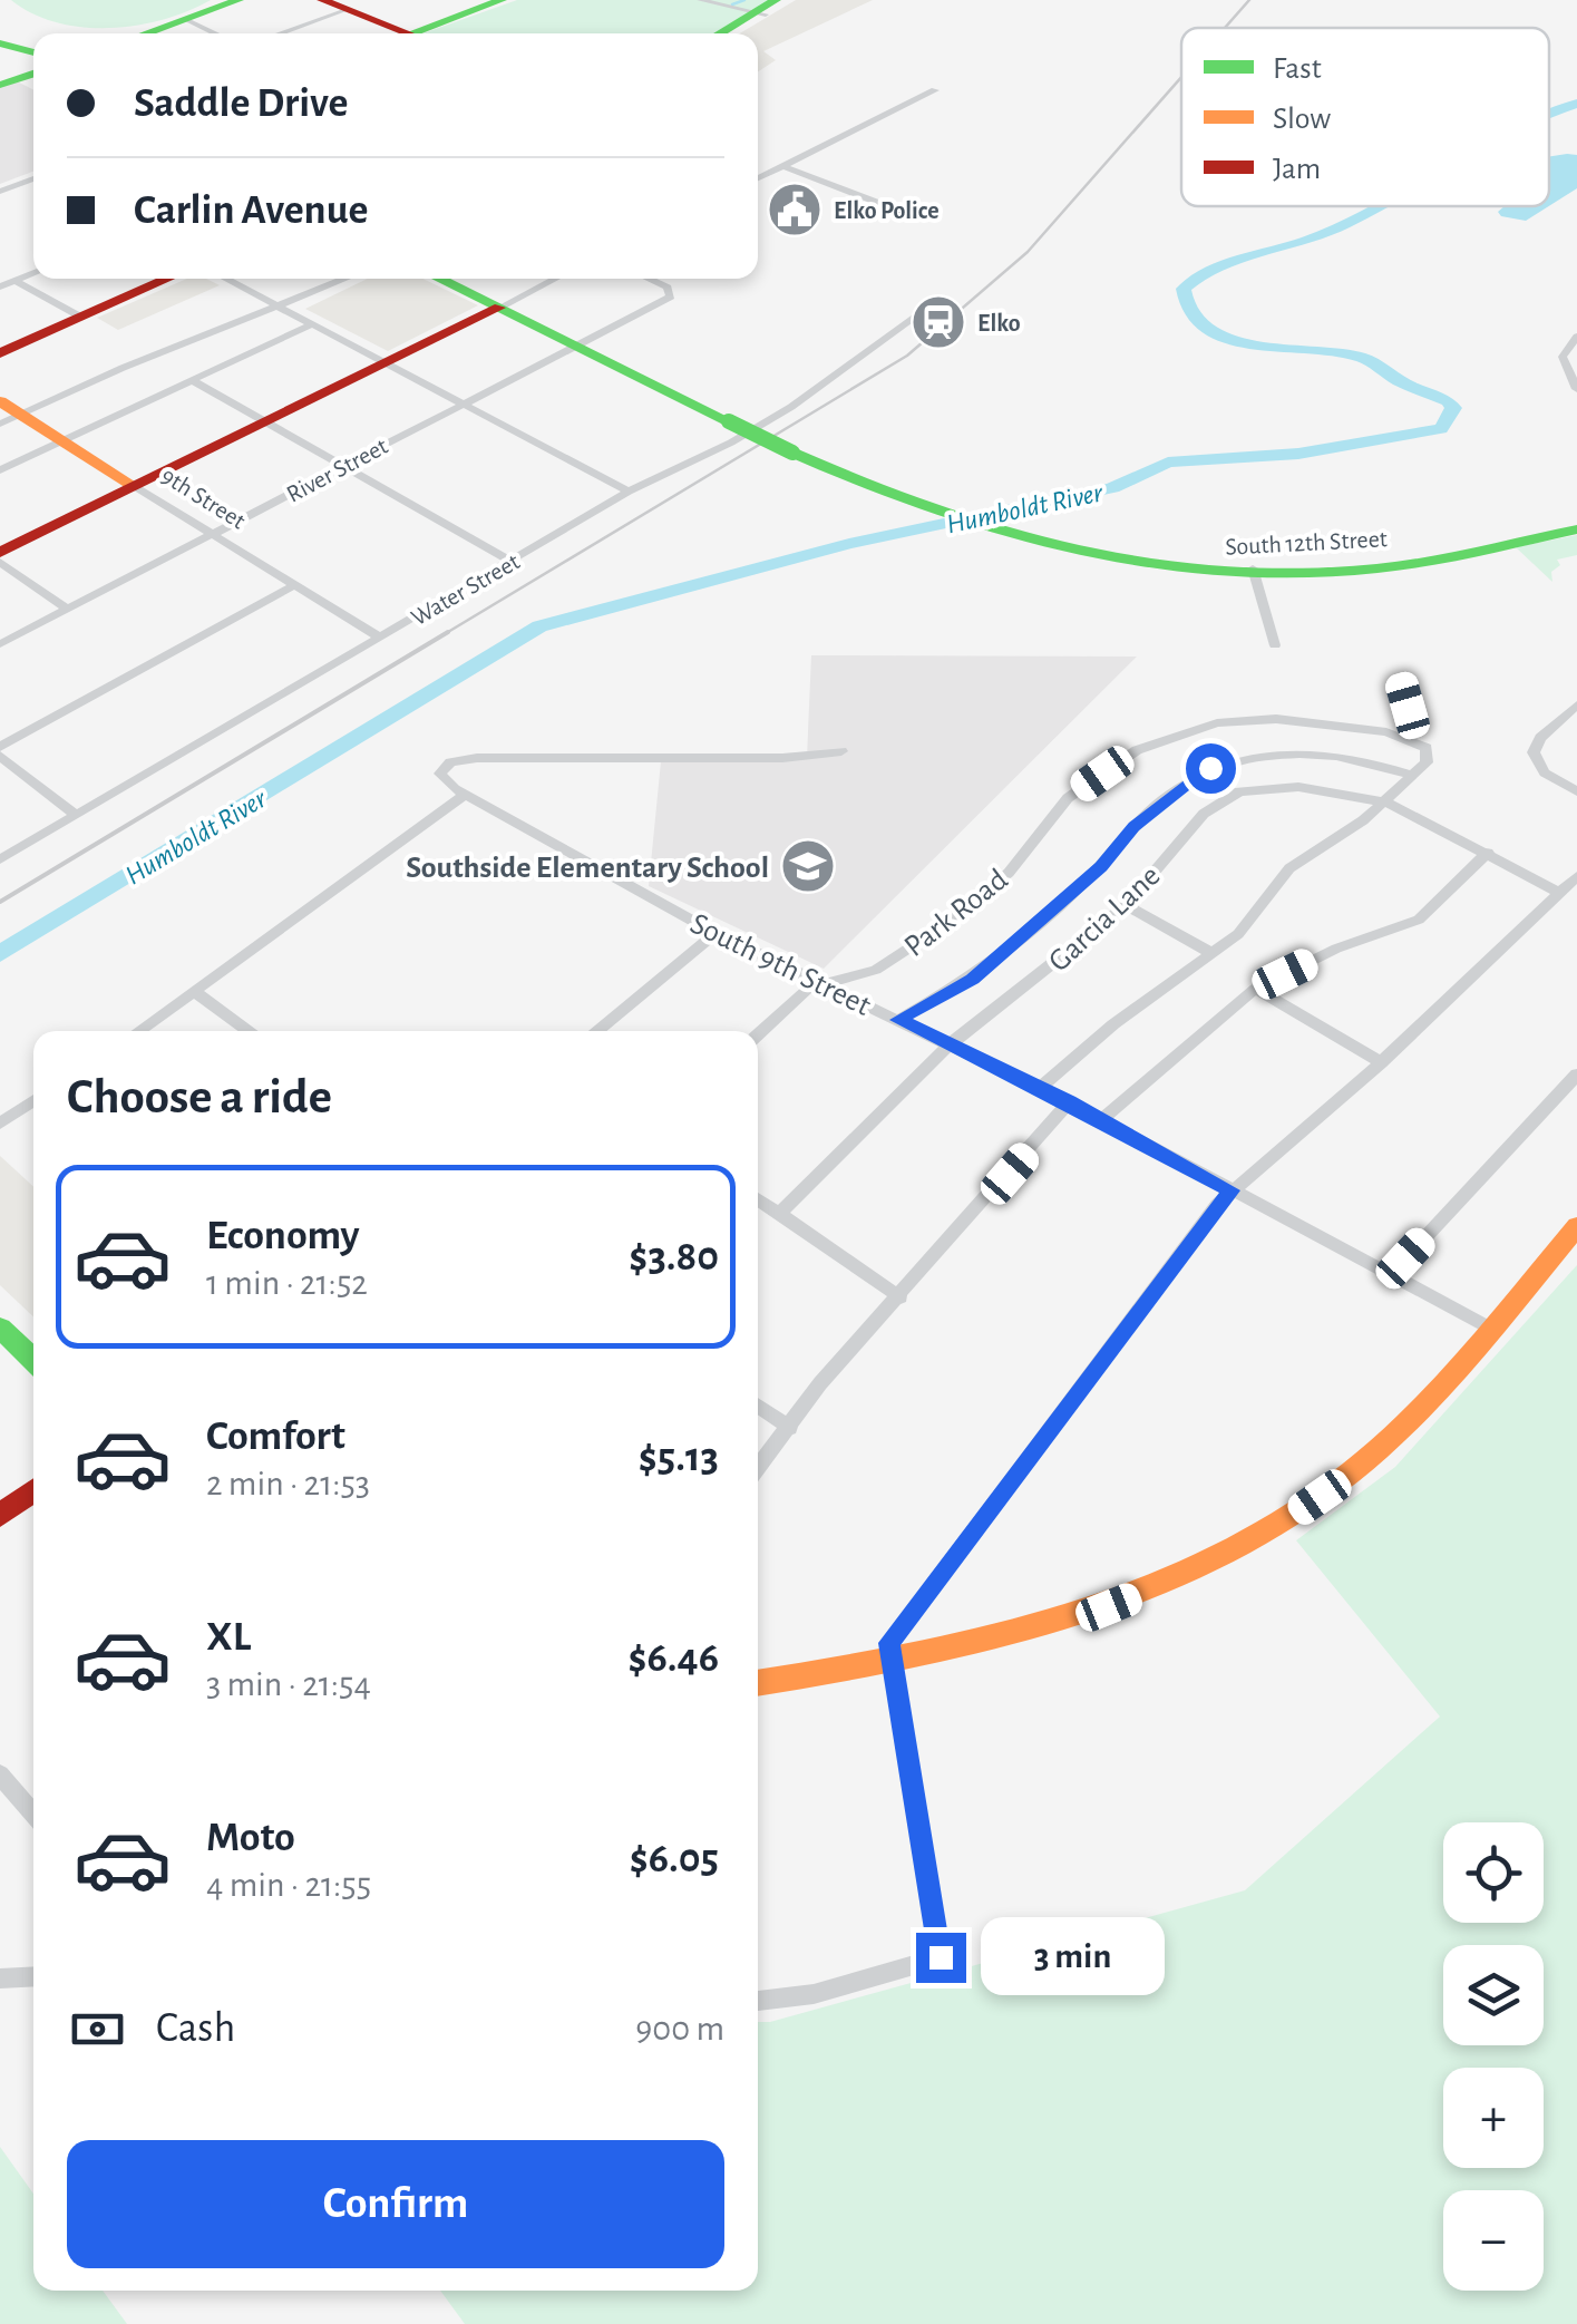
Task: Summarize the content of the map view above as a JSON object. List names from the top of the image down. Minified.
{"streets":{"main road":["9th Street","South 12th Street"],"street":["River Street","Water Street","Park Road","Garcia Lane","South 9th Street"]},"crossings":[["River Street","9th Street"],["River Street","South 12th Street"],["9th Street","Water Street"],["Park Road","South 9th Street"],["Garcia Lane","South 9th Street"]],"water":["Humboldt River"],"places":{"public building":["Elko Police"],"station":["Elko"],"school or university":["Southside Elementary School"]},"legend":["Fast","Slow","Jam"],"page":{"banner":["Saddle Drive","Carlin Avenue"],"heading":"Choose a ride","list":[{"name":"Economy","note":"1 min · 21:52","value":"$3.80"},{"name":"Comfort","note":"2 min · 21:53","value":"$5.13"},{"name":"XL","note":"3 min · 21:54","value":"$6.46"},{"name":"Moto","note":"4 min · 21:55","value":"$6.05"}],"map_buttons":["+","−"],"bubble":"3 min","pay":["Cash","900 m"],"buttons":"Confirm"}}
